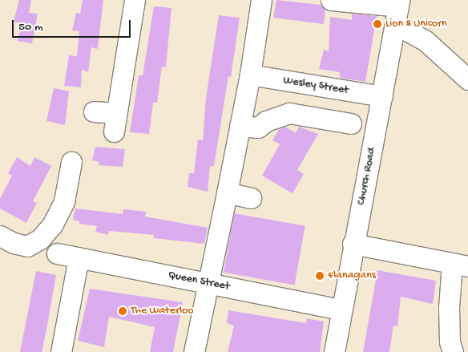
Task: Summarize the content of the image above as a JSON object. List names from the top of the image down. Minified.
{"streets":{"street":["Wesley Street","Church Road","Queen Street"]},"crossings":[["Wesley Street","Church Road"],["Church Road","Queen Street"]],"places":["Lion & Unicorn","Flanagans","The Waterloo"],"scale_bar":"50 m"}
